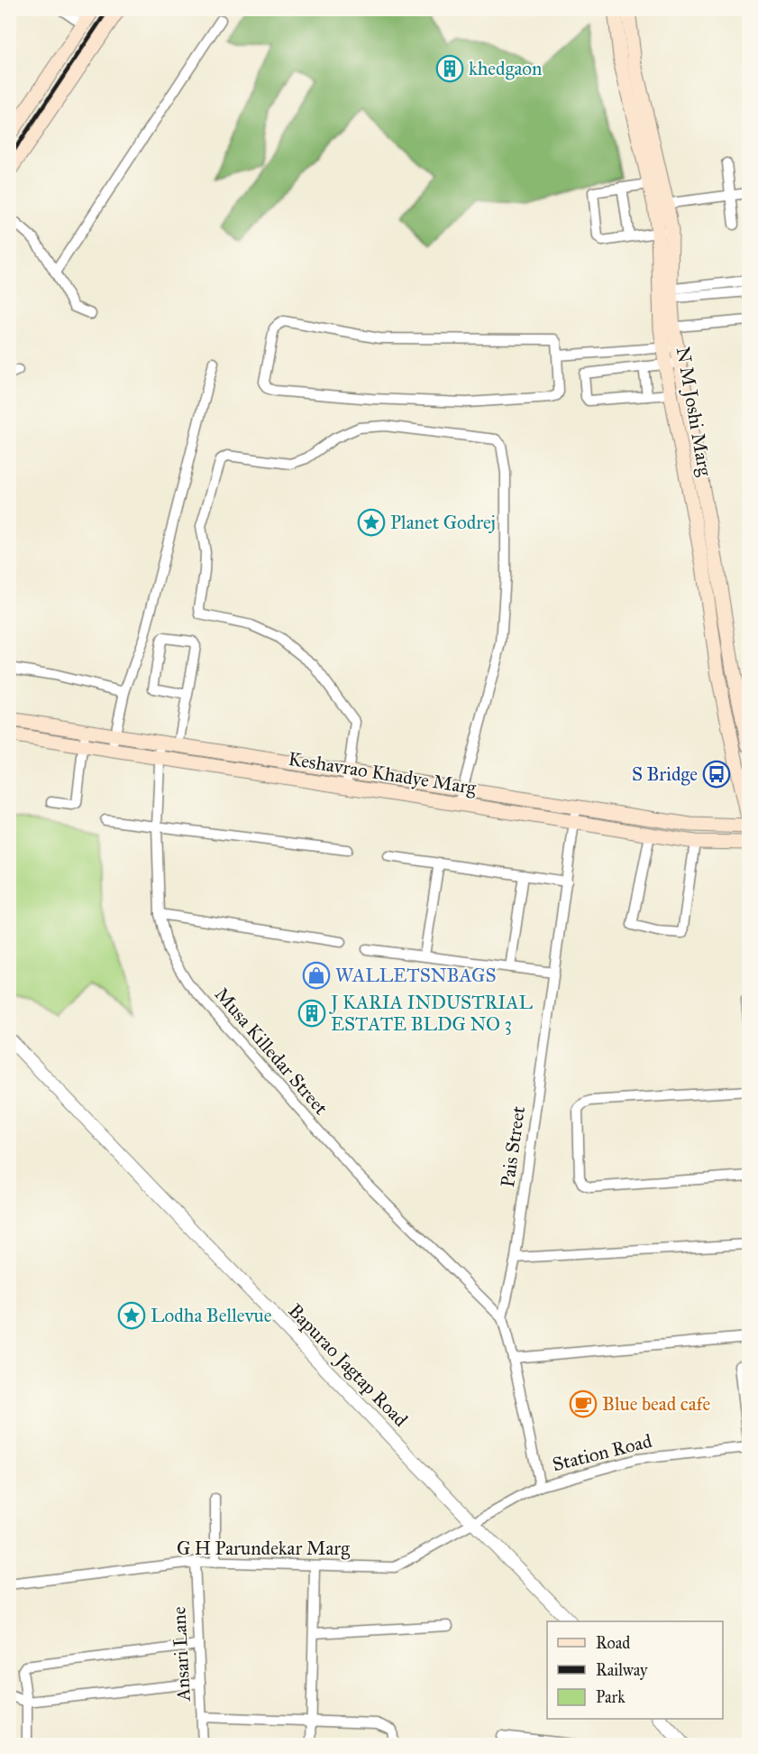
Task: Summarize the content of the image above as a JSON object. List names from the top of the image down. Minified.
{"streets":{"main road":["N M Joshi Marg","Keshavrao Khadye Marg"],"street":["Musa Killedar Street","Pais Street","Bapurao Jagtap Road","Station Road","G H Parundekar Marg","Ansari Lane"]},"crossings":[["Keshavrao Khadye Marg","Musa Killedar Street"],["Keshavrao Khadye Marg","Pais Street"],["Musa Killedar Street","Pais Street"],["Pais Street","Station Road"],["Bapurao Jagtap Road","Station Road"],["Bapurao Jagtap Road","G H Parundekar Marg"],["Station Road","G H Parundekar Marg"],["G H Parundekar Marg","Ansari Lane"]],"places":{"building":["khedgaon","J KARIA INDUSTRIAL ESTATE BLDG NO 3"],"place":["Planet Godrej","Lodha Bellevue"],"bus stop":["S Bridge"],"shop":["WALLETSNBAGS"],"cafe":["Blue bead cafe"]},"legend":["Road","Railway","Park"]}
